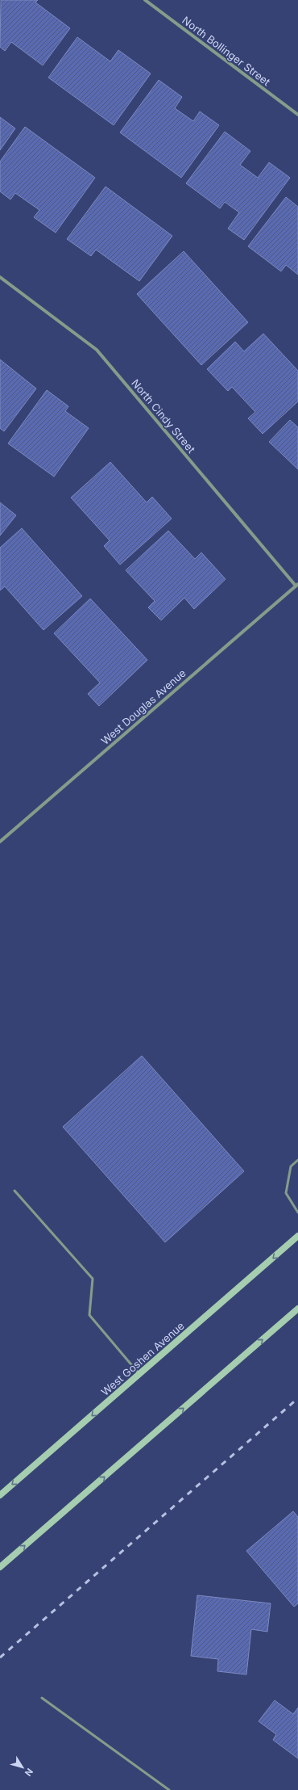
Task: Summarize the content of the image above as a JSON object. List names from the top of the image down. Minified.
{"streets":{"main road":["West Goshen Avenue"],"street":["North Bollinger Street","North Cindy Street","West Douglas Avenue"]},"crossings":[["North Cindy Street","West Douglas Avenue"]],"north":"bottom right"}
